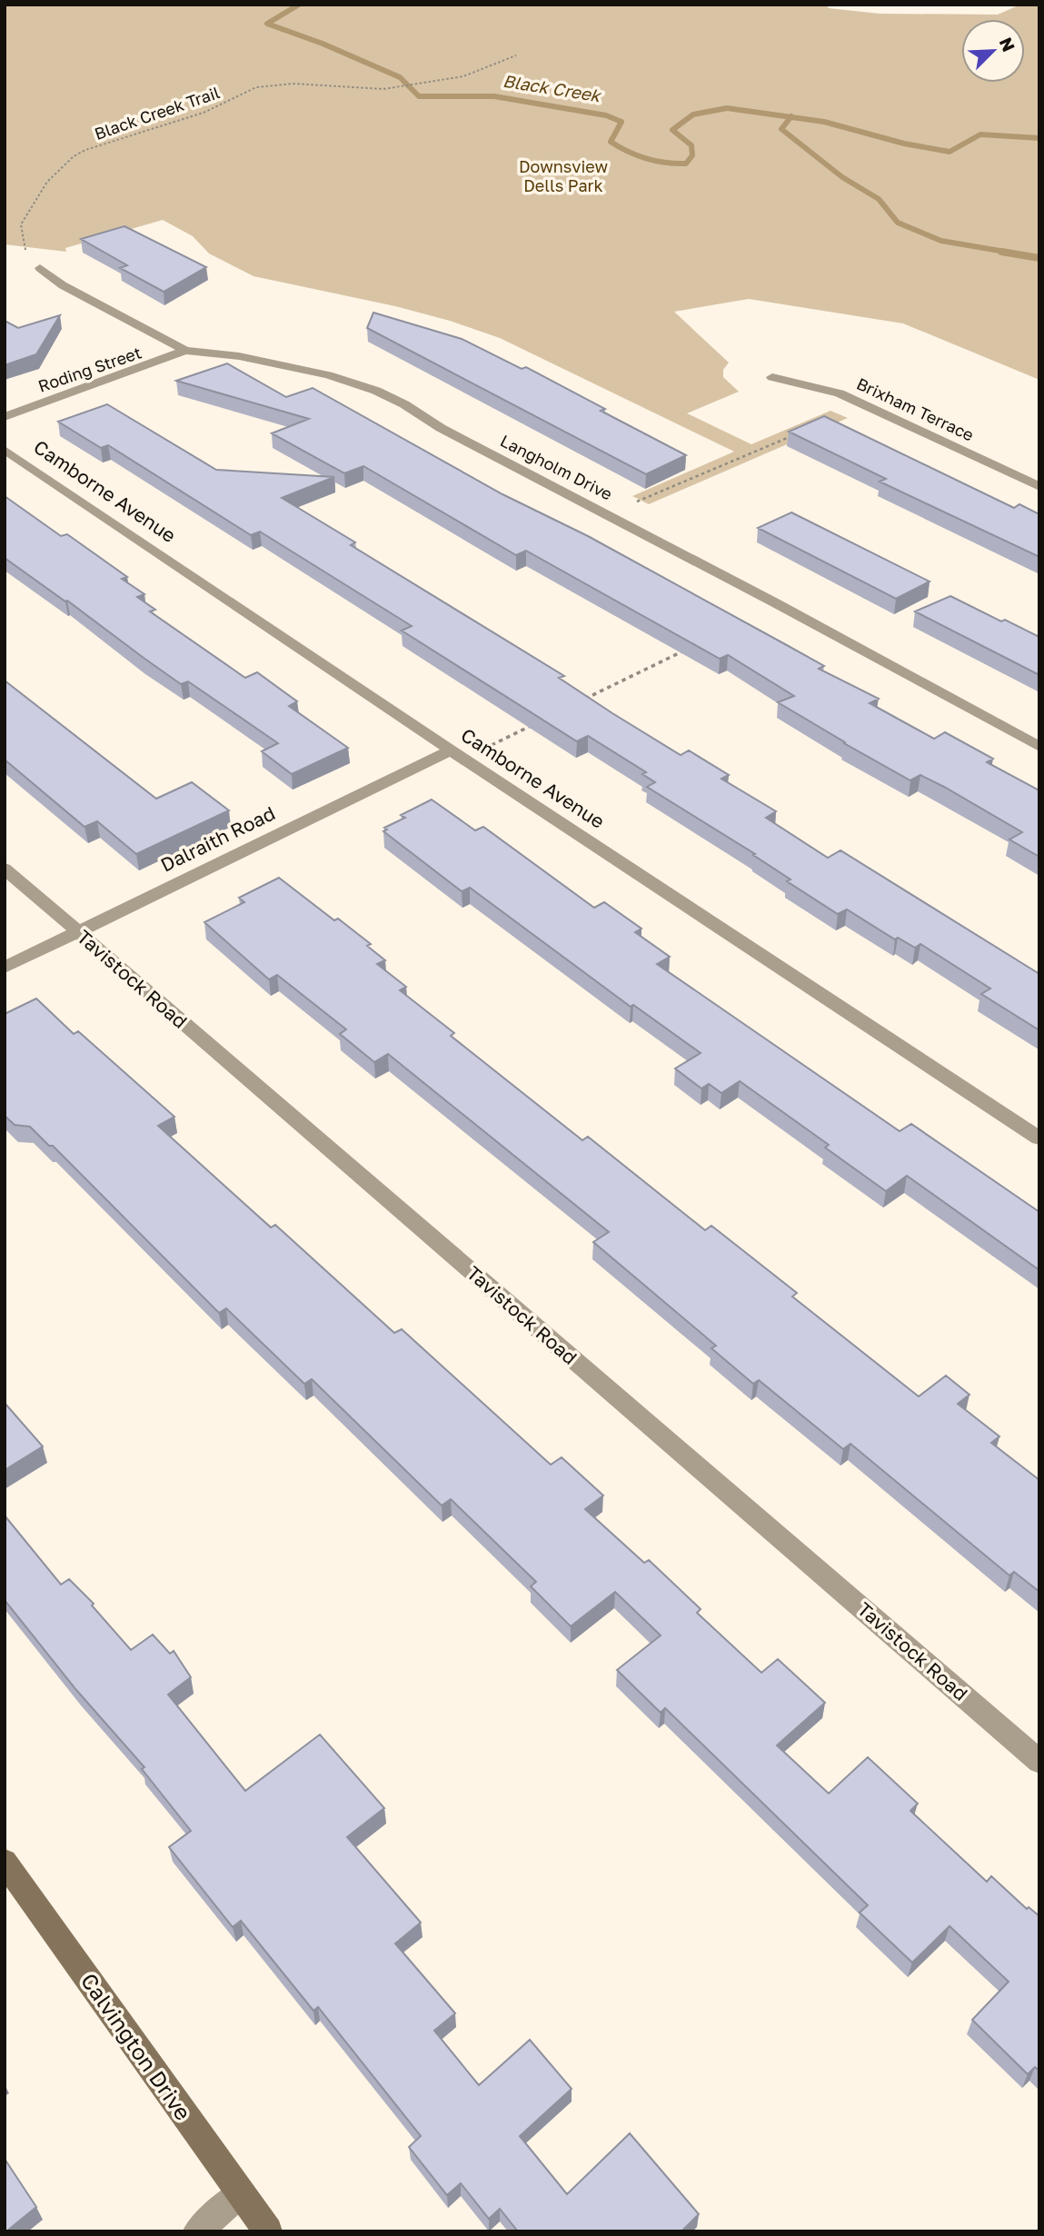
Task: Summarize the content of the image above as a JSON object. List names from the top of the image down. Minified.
{"streets":{"street":["Roding Street","Brixham Terrace","Langholm Drive","Camborne Avenue","Dalraith Road","Tavistock Road","Calvington Drive"],"path":["Black Creek Trail"]},"crossings":[["Roding Street","Langholm Drive"],["Camborne Avenue","Dalraith Road"],["Dalraith Road","Tavistock Road"]],"water":["Black Creek"],"parks":["Downsview Dells Park"],"north":"top right"}
